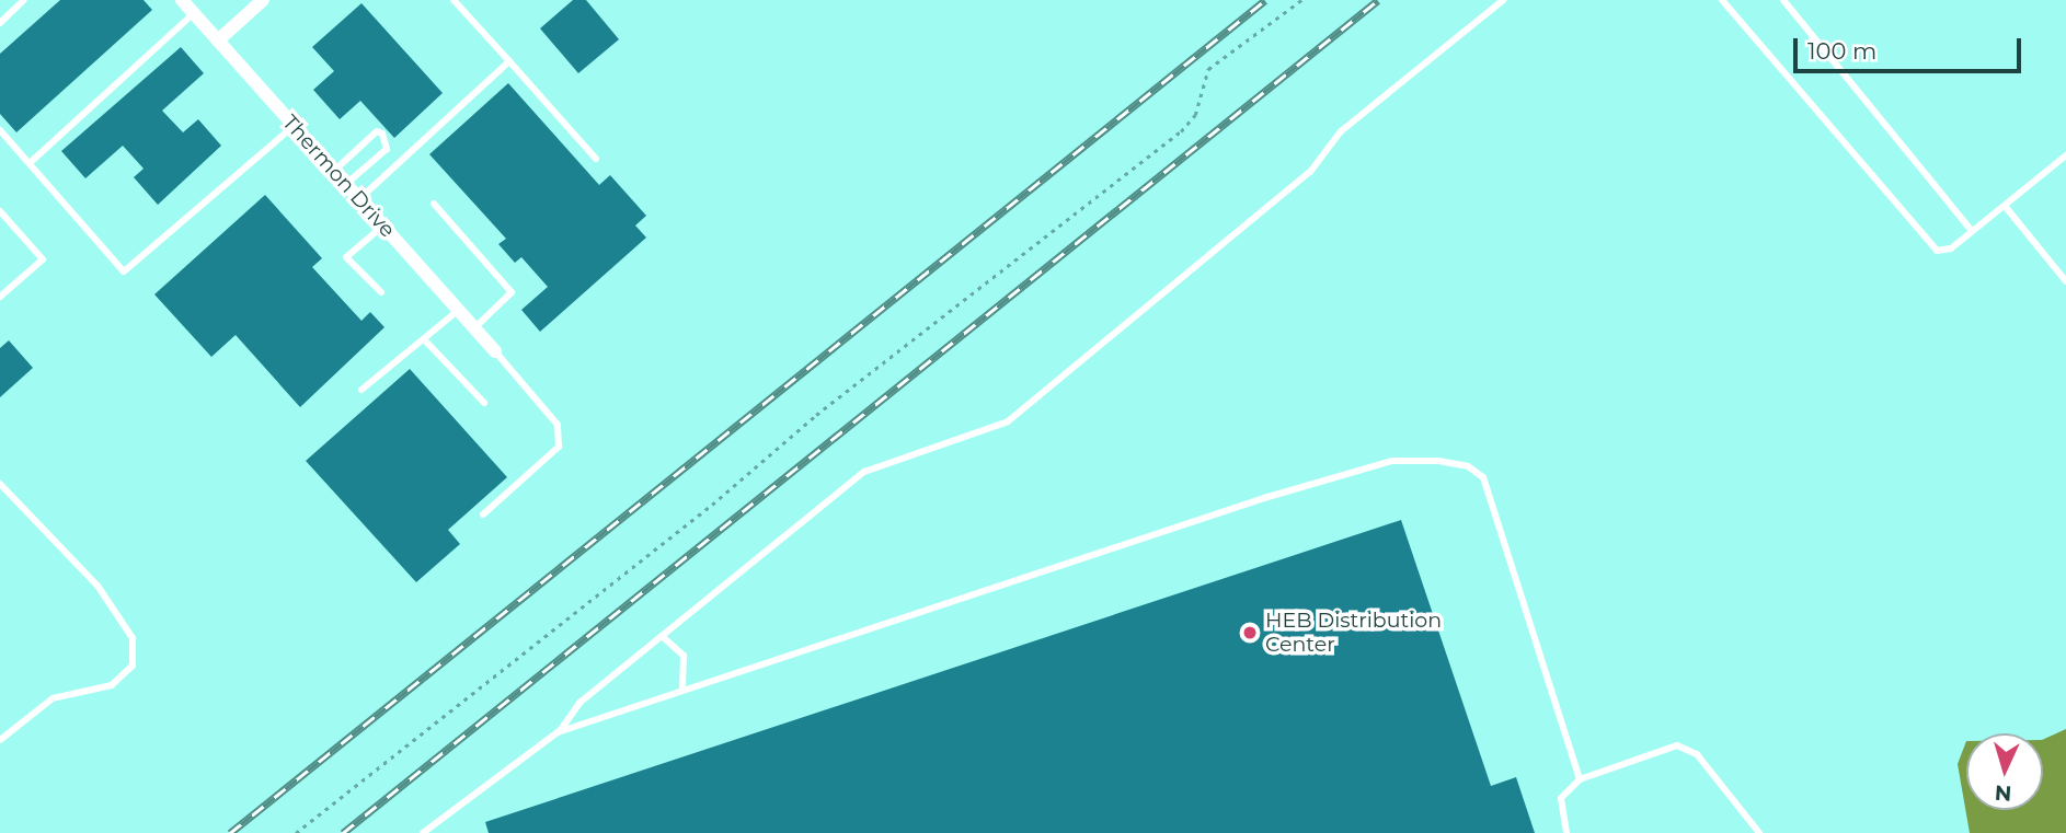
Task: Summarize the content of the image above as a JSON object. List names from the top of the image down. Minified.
{"streets":{"street":["Thermon Drive"]},"places":["HEB Distribution Center"],"scale_bar":"100 m","north":"bottom"}
